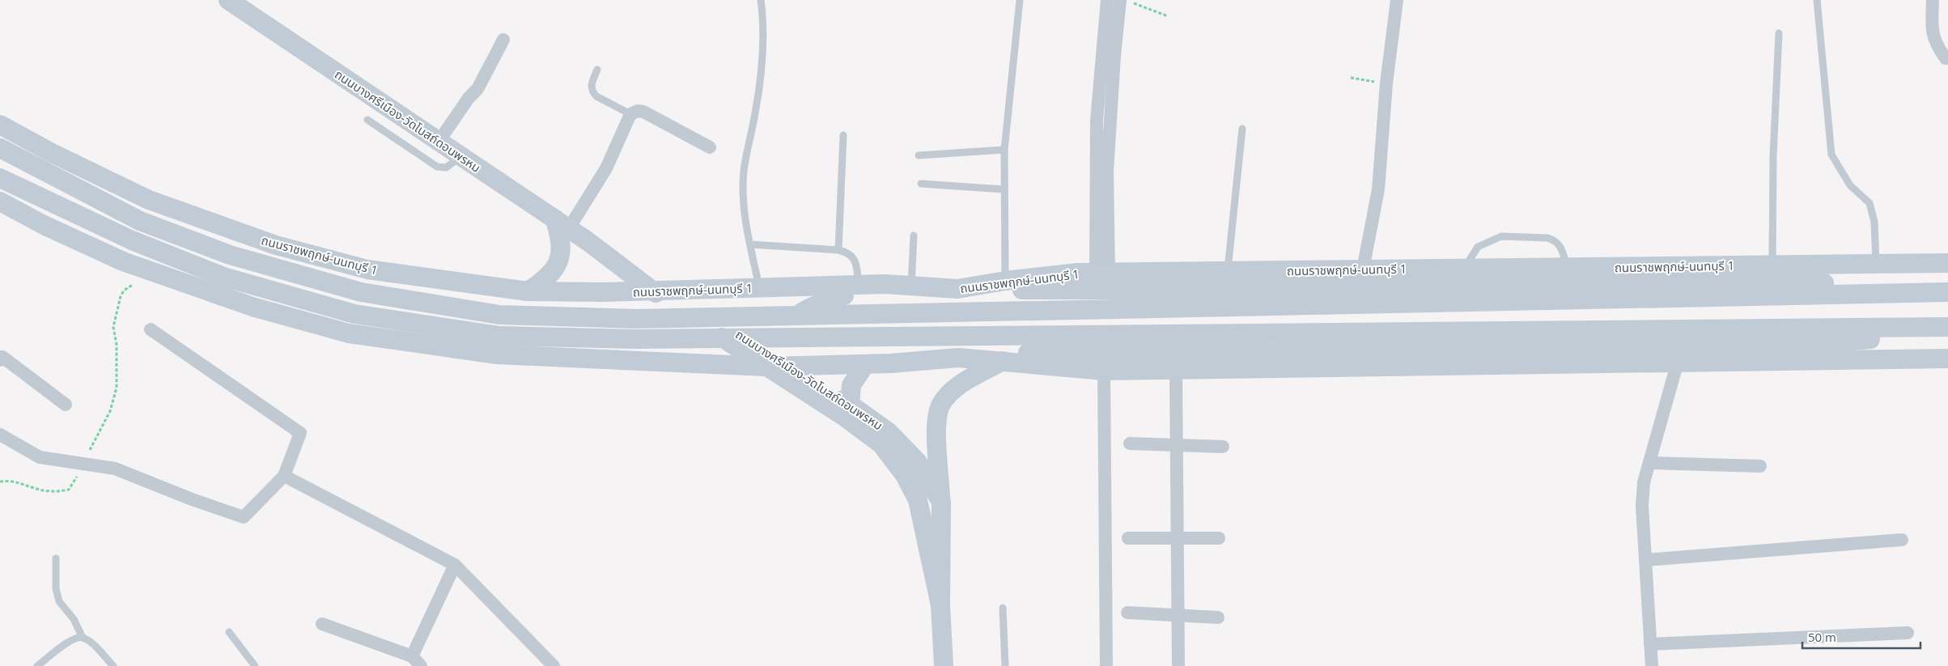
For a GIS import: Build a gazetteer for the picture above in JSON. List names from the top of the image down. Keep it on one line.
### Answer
{"streets":{"street":["ถนนบางศรีเมือง-วัดโบสถ์ดอนพรหม","ถนนราชพฤกษ์-นนทบุรี 1"]},"crossings":[["ถนนบางศรีเมือง-วัดโบสถ์ดอนพรหม","ถนนราชพฤกษ์-นนทบุรี 1"]],"scale_bar":"50 m"}
